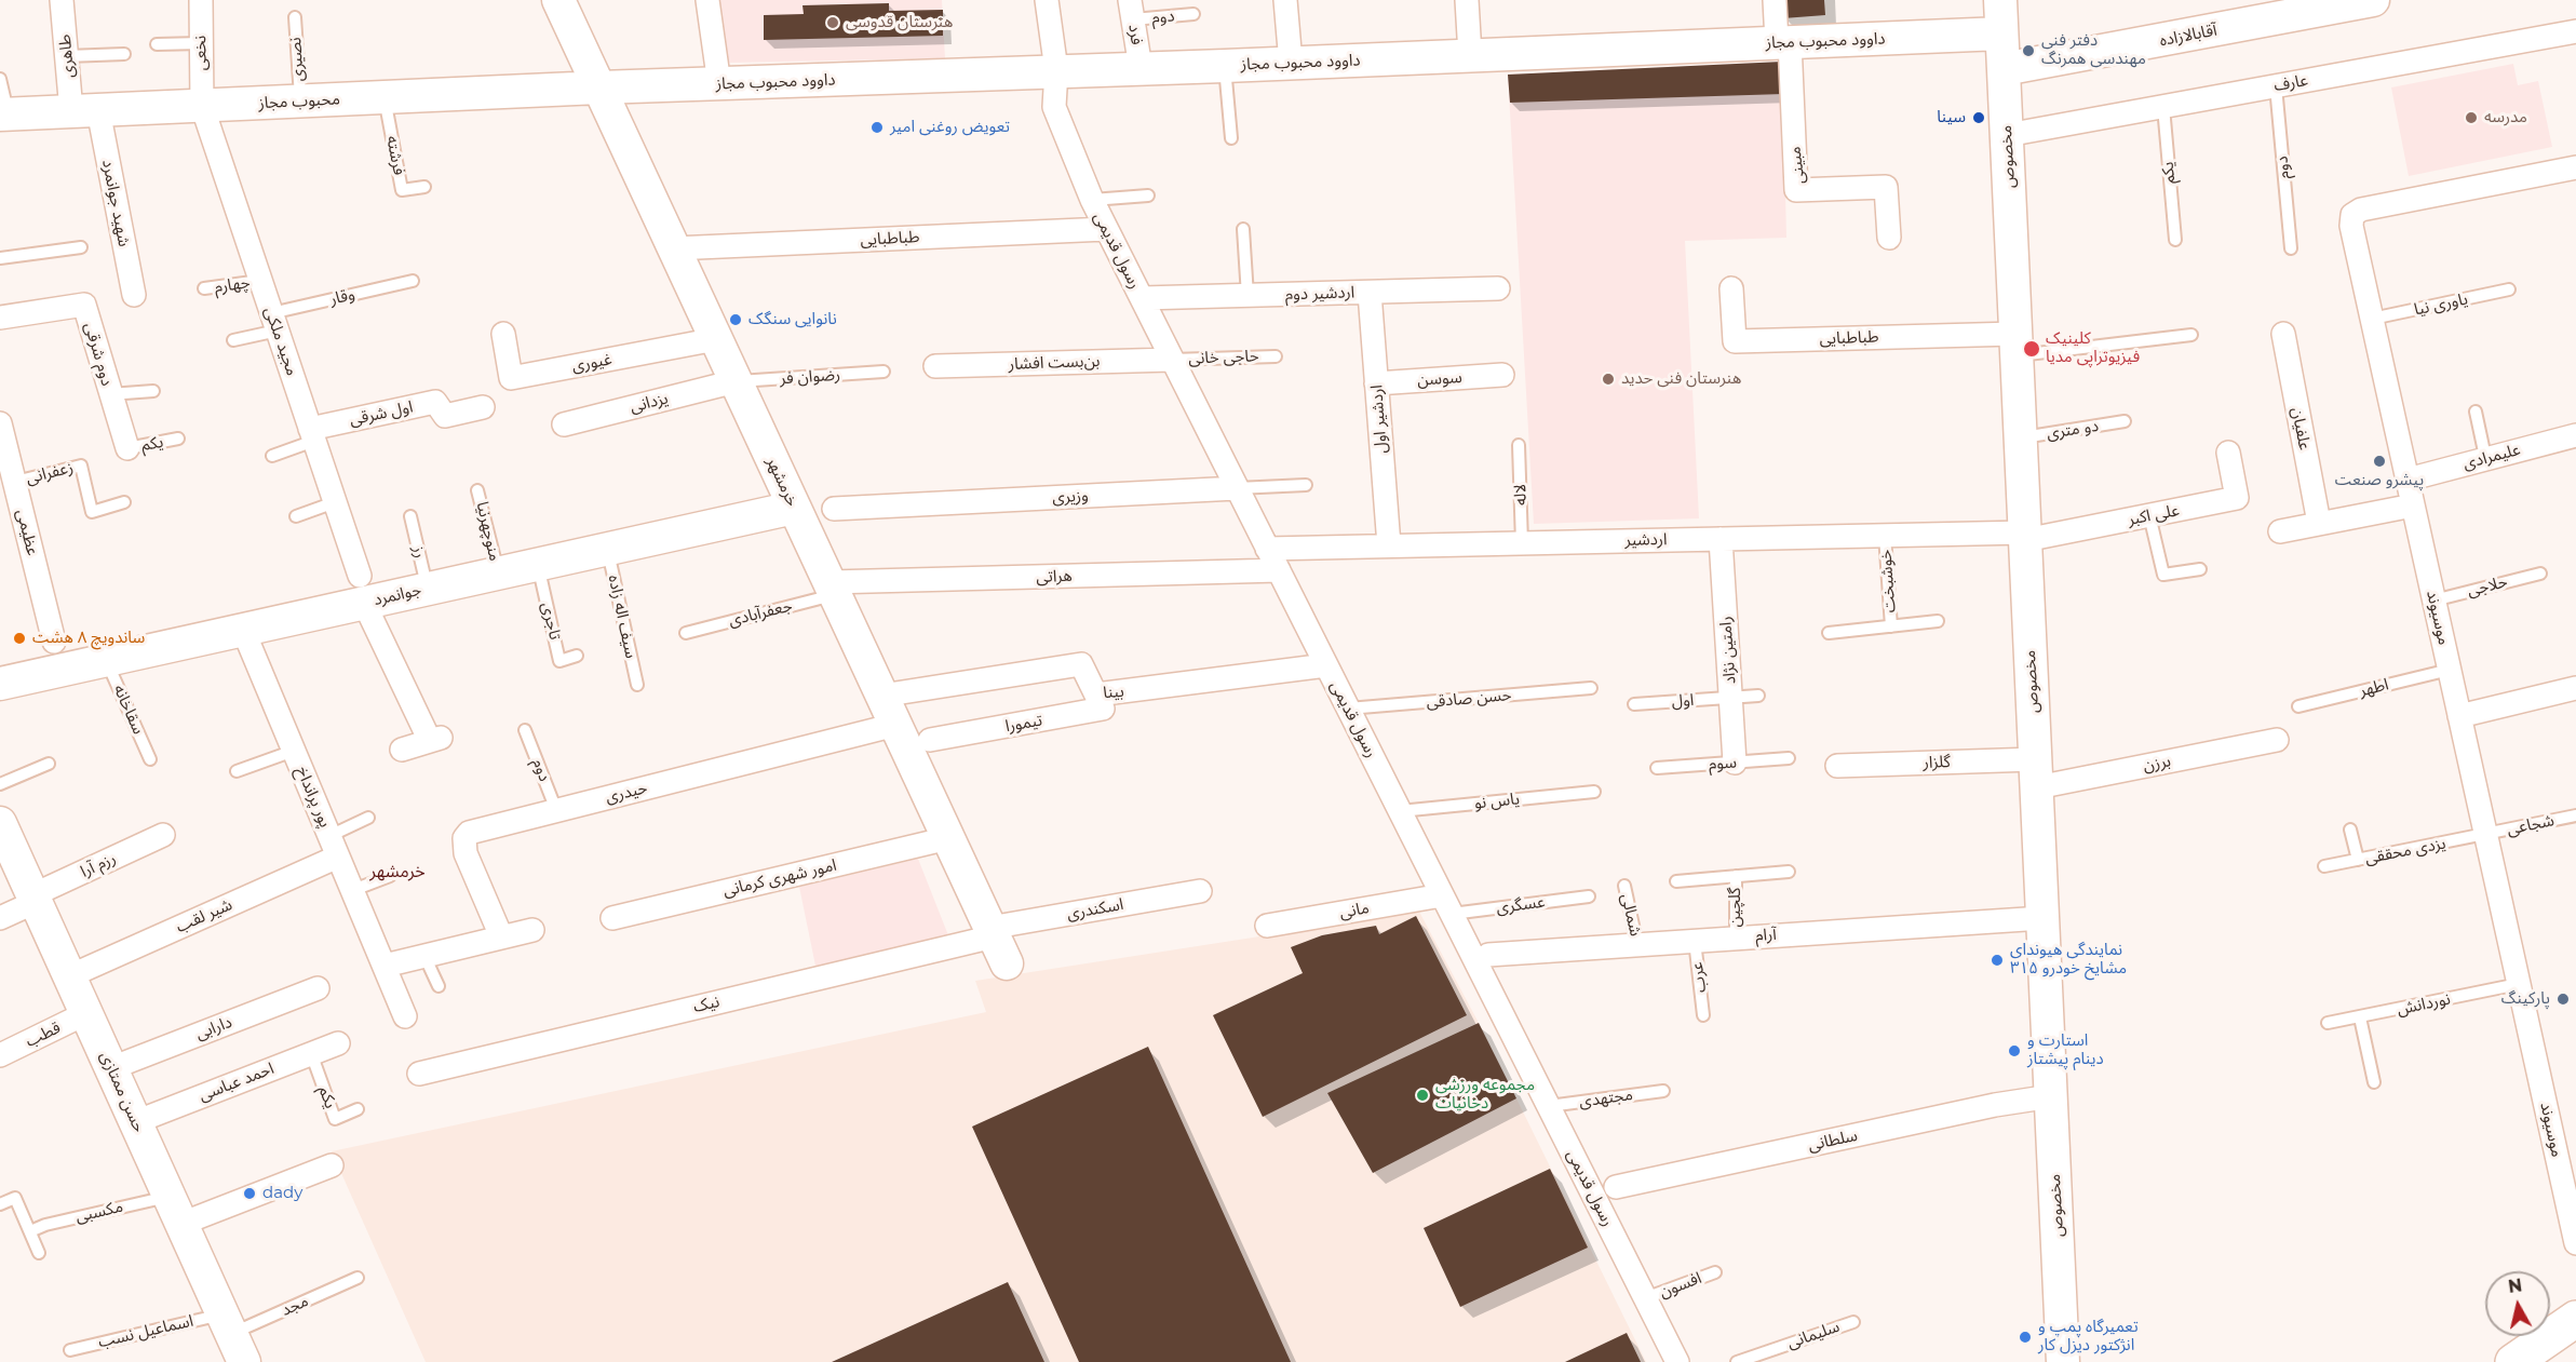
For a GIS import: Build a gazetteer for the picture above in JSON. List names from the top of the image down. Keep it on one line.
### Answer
{"streets":{"main road":["آقابالازاده","داوود محبوب مجاز","محبوب مجاز","مخصوص","خرمشهر","جوانمرد","حسن ممتازی"],"street":["فرد","نخعی","طاهری","عارف","مبینی","شهید جوانمرد","طباطبایی","رسول قدیمی","اردشیر دوم","مجید ملکی","دوم شرقی","غیوری","بن‌بست افشار","سوسن","یزدانی","اول شرقی","اردشیر اول","علفیان","علیمرادی","وزیری","علی اکبر","عظیمی","اردشیر","هراتی","موسیوند","رامتین نژاد","بینا","تیمورا","گلزار","برزن","حیدری","پور پرانداخ","رزم آرا","امور شهری کرمانی","اسکندری","مانی","شیر لقب","آرام","نیک","دارابی","قطب","احمد عباسی","سلطانی"],"lane":["دوم","نصیری","فرشته","یکم","چهارم","وقار","یاوری نیا","حاجی خانی","رضوان فر","دو متری","زعفرانی","لاله","منوچهرنیا","رز","خوشبخت","حلاجی","جعفرآبادی","سیف اله زاده","تاجری","اطهر","حسن صادقی","اول","سقاخانه","سوم","یاس نو","شجاعی","یزدی محققی","عسگری","گلچین","شمالی","عرب","نوردانش","مجتهدی","مکسبی","افسون","مجد","اسماعیل نسب","سلیمانی"]},"crossings":[["دوم","فرد"],["دوم","عارف"],["دوم","حیدری"],["فرد","داوود محبوب مجاز"],["آقابالازاده","مخصوص"],["داوود محبوب مجاز","محبوب مجاز"],["داوود محبوب مجاز","مخصوص"],["داوود محبوب مجاز","مبینی"],["داوود محبوب مجاز","رسول قدیمی"],["داوود محبوب مجاز","خرمشهر"],["نخعی","محبوب مجاز"],["نخعی","مجید ملکی"],["طاهری","محبوب مجاز"],["طاهری","شهید جوانمرد"],["نصیری","محبوب مجاز"],["عارف","مخصوص"],["عارف","یکم"],["محبوب مجاز","فرشته"],["محبوب مجاز","شهید جوانمرد"],["محبوب مجاز","مجید ملکی"],["محبوب مجاز","خرمشهر"],["مخصوص","طباطبایی"],["مخصوص","دو متری"],["مخصوص","علی اکبر"],["مخصوص","اردشیر"],["مخصوص","گلزار"],["مخصوص","برزن"],["مخصوص","آرام"],["مخصوص","سلطانی"],["یکم","دوم شرقی"],["یکم","احمد عباسی"],["طباطبایی","رسول قدیمی"],["طباطبایی","خرمشهر"],["رسول قدیمی","اردشیر دوم"],["رسول قدیمی","حاجی خانی"],["رسول قدیمی","بن‌بست افشار"],["رسول قدیمی","وزیری"],["رسول قدیمی","اردشیر"],["رسول قدیمی","هراتی"],["رسول قدیمی","بینا"],["رسول قدیمی","حسن صادقی"],["رسول قدیمی","یاس نو"],["رسول قدیمی","عسگری"],["رسول قدیمی","مانی"],["رسول قدیمی","مجتهدی"],["رسول قدیمی","افسون"],["چهارم","مجید ملکی"],["اردشیر دوم","اردشیر اول"],["وقار","مجید ملکی"],["یاوری نیا","موسیوند"],["مجید ملکی","اول شرقی"],["مجید ملکی","جوانمرد"],["حاجی خانی","بن‌بست افشار"],["غیوری","خرمشهر"],["رضوان فر","یزدانی"],["رضوان فر","خرمشهر"],["سوسن","اردشیر اول"],["یزدانی","خرمشهر"],["اردشیر اول","اردشیر"],["علیمرادی","موسیوند"],["زعفرانی","عظیمی"],["خرمشهر","هراتی"],["خرمشهر","جوانمرد"],["خرمشهر","جعفرآبادی"],["خرمشهر","بینا"],["خرمشهر","حیدری"],["خرمشهر","امور شهری کرمانی"],["خرمشهر","اسکندری"],["خرمشهر","نیک"],["لاله","اردشیر"],["علی اکبر","اردشیر"],["منوچهرنیا","جوانمرد"],["اردشیر","خوشبخت"],["اردشیر","رامتین نژاد"],["رز","جوانمرد"],["هراتی","جعفرآبادی"],["حلاجی","موسیوند"],["جوانمرد","سیف اله زاده"],["جوانمرد","تاجری"],["جوانمرد","سقاخانه"],["جوانمرد","پور پرانداخ"],["موسیوند","اطهر"],["موسیوند","شجاعی"],["موسیوند","یزدی محققی"],["موسیوند","نوردانش"],["رامتین نژاد","اول"],["رامتین نژاد","سوم"],["بینا","تیمورا"],["بینا","حیدری"],["گلزار","برزن"],["پور پرانداخ","شیر لقب"],["شجاعی","یزدی محققی"],["رزم آرا","حسن ممتازی"],["عسگری","مانی"],["گلچین","آرام"],["اسکندری","نیک"],["شمالی","آرام"],["شیر لقب","حسن ممتازی"],["آرام","عرب"],["دارابی","حسن ممتازی"],["قطب","حسن ممتازی"],["احمد عباسی","حسن ممتازی"],["حسن ممتازی","مکسبی"],["حسن ممتازی","مجد"],["حسن ممتازی","اسماعیل نسب"],["مجد","اسماعیل نسب"]],"districts":["خرمشهر"],"places":["هنرستان قدوسی","دفتر فنی مهندسی همرنگ","سینا","مدرسه","تعویض روغنی امیر","نانوایی سنگک","کلینیک فیزیوتراپی مدیا","هنرستان فنی حدید","پیشرو صنعت","ساندویچ ۸ هشت","نمایندگی هیوندای ۳۱۵ مشایخ خودرو","پارکینگ","استارت و دینام پیشتاز","مجموعه ورزشی دخانیات","dady","تعمیرگاه پمپ و انژکتور دیزل کار"],"north":"top"}
